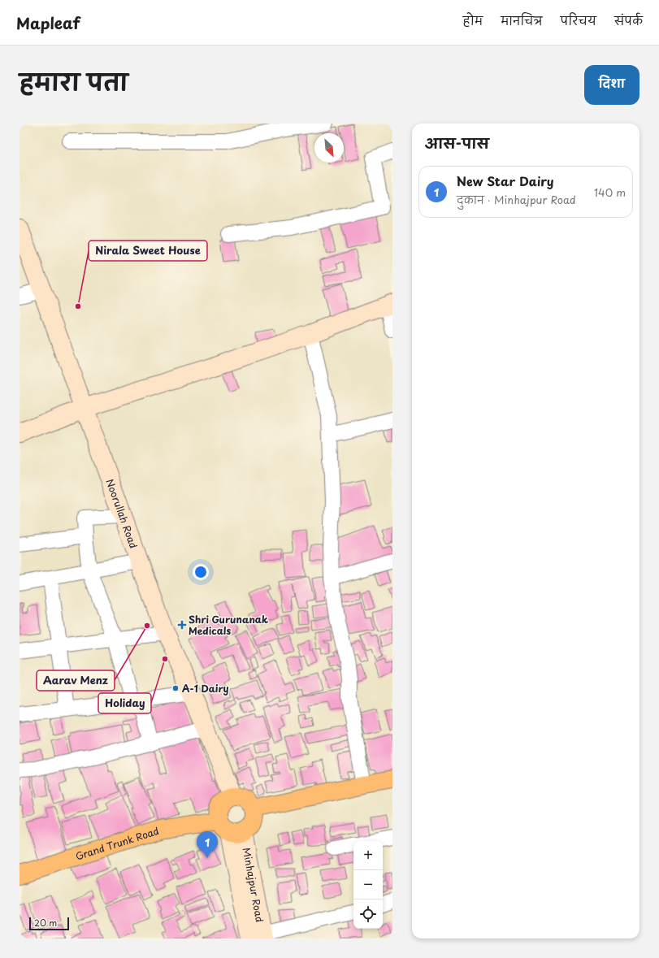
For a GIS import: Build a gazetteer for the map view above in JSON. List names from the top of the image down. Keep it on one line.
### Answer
{"streets":{"main road":["Noorullah Road","Grand Trunk Road","Minhajpur Road"]},"crossings":[["Noorullah Road","Grand Trunk Road"],["Noorullah Road","Minhajpur Road"],["Grand Trunk Road","Minhajpur Road"]],"places":{"other":["Nirala Sweet House","Aarav Menz","Holiday","A-1 Dairy"],"health":["Shri Gurunanak Medicals"]},"scale_bar":"20 m","north":"bottom right","page":{"header":"Mapleaf","nav":["होम","मानचित्र","परिचय","संपर्क"],"title":"हमारा पता","buttons":"दिशा","heading":"आस-पास","list":[{"mark":"1","name":"New Star Dairy","note":"दुकान · Minhajpur Road","value":"140 m"}],"pins":"1","map_buttons":["+","−"],"scale":"20 m"}}
